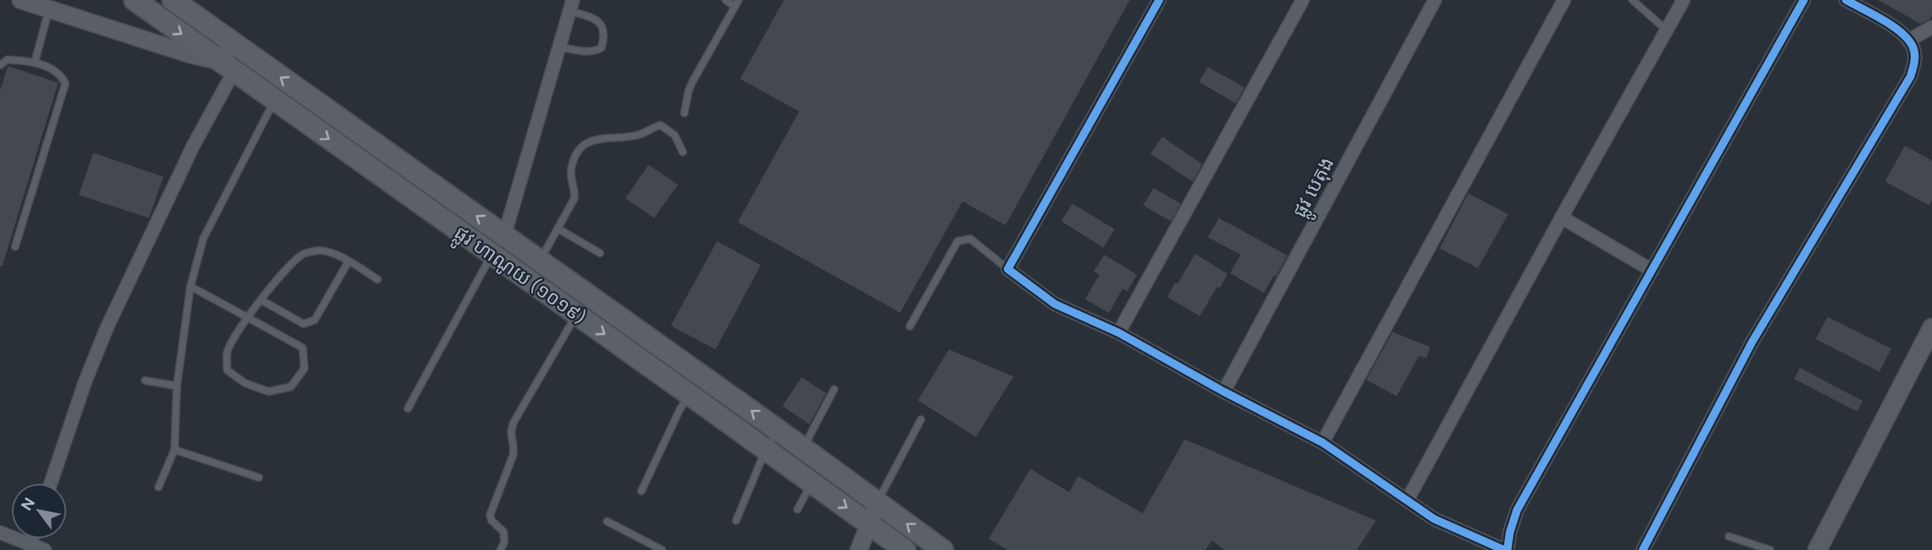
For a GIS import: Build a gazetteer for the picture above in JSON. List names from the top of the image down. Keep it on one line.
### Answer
{"streets":{"main road":["ផ្លូវ ហាណូយ (១០១៩)"],"street":["ផ្លូវ បេតុង"]},"north":"top left"}
